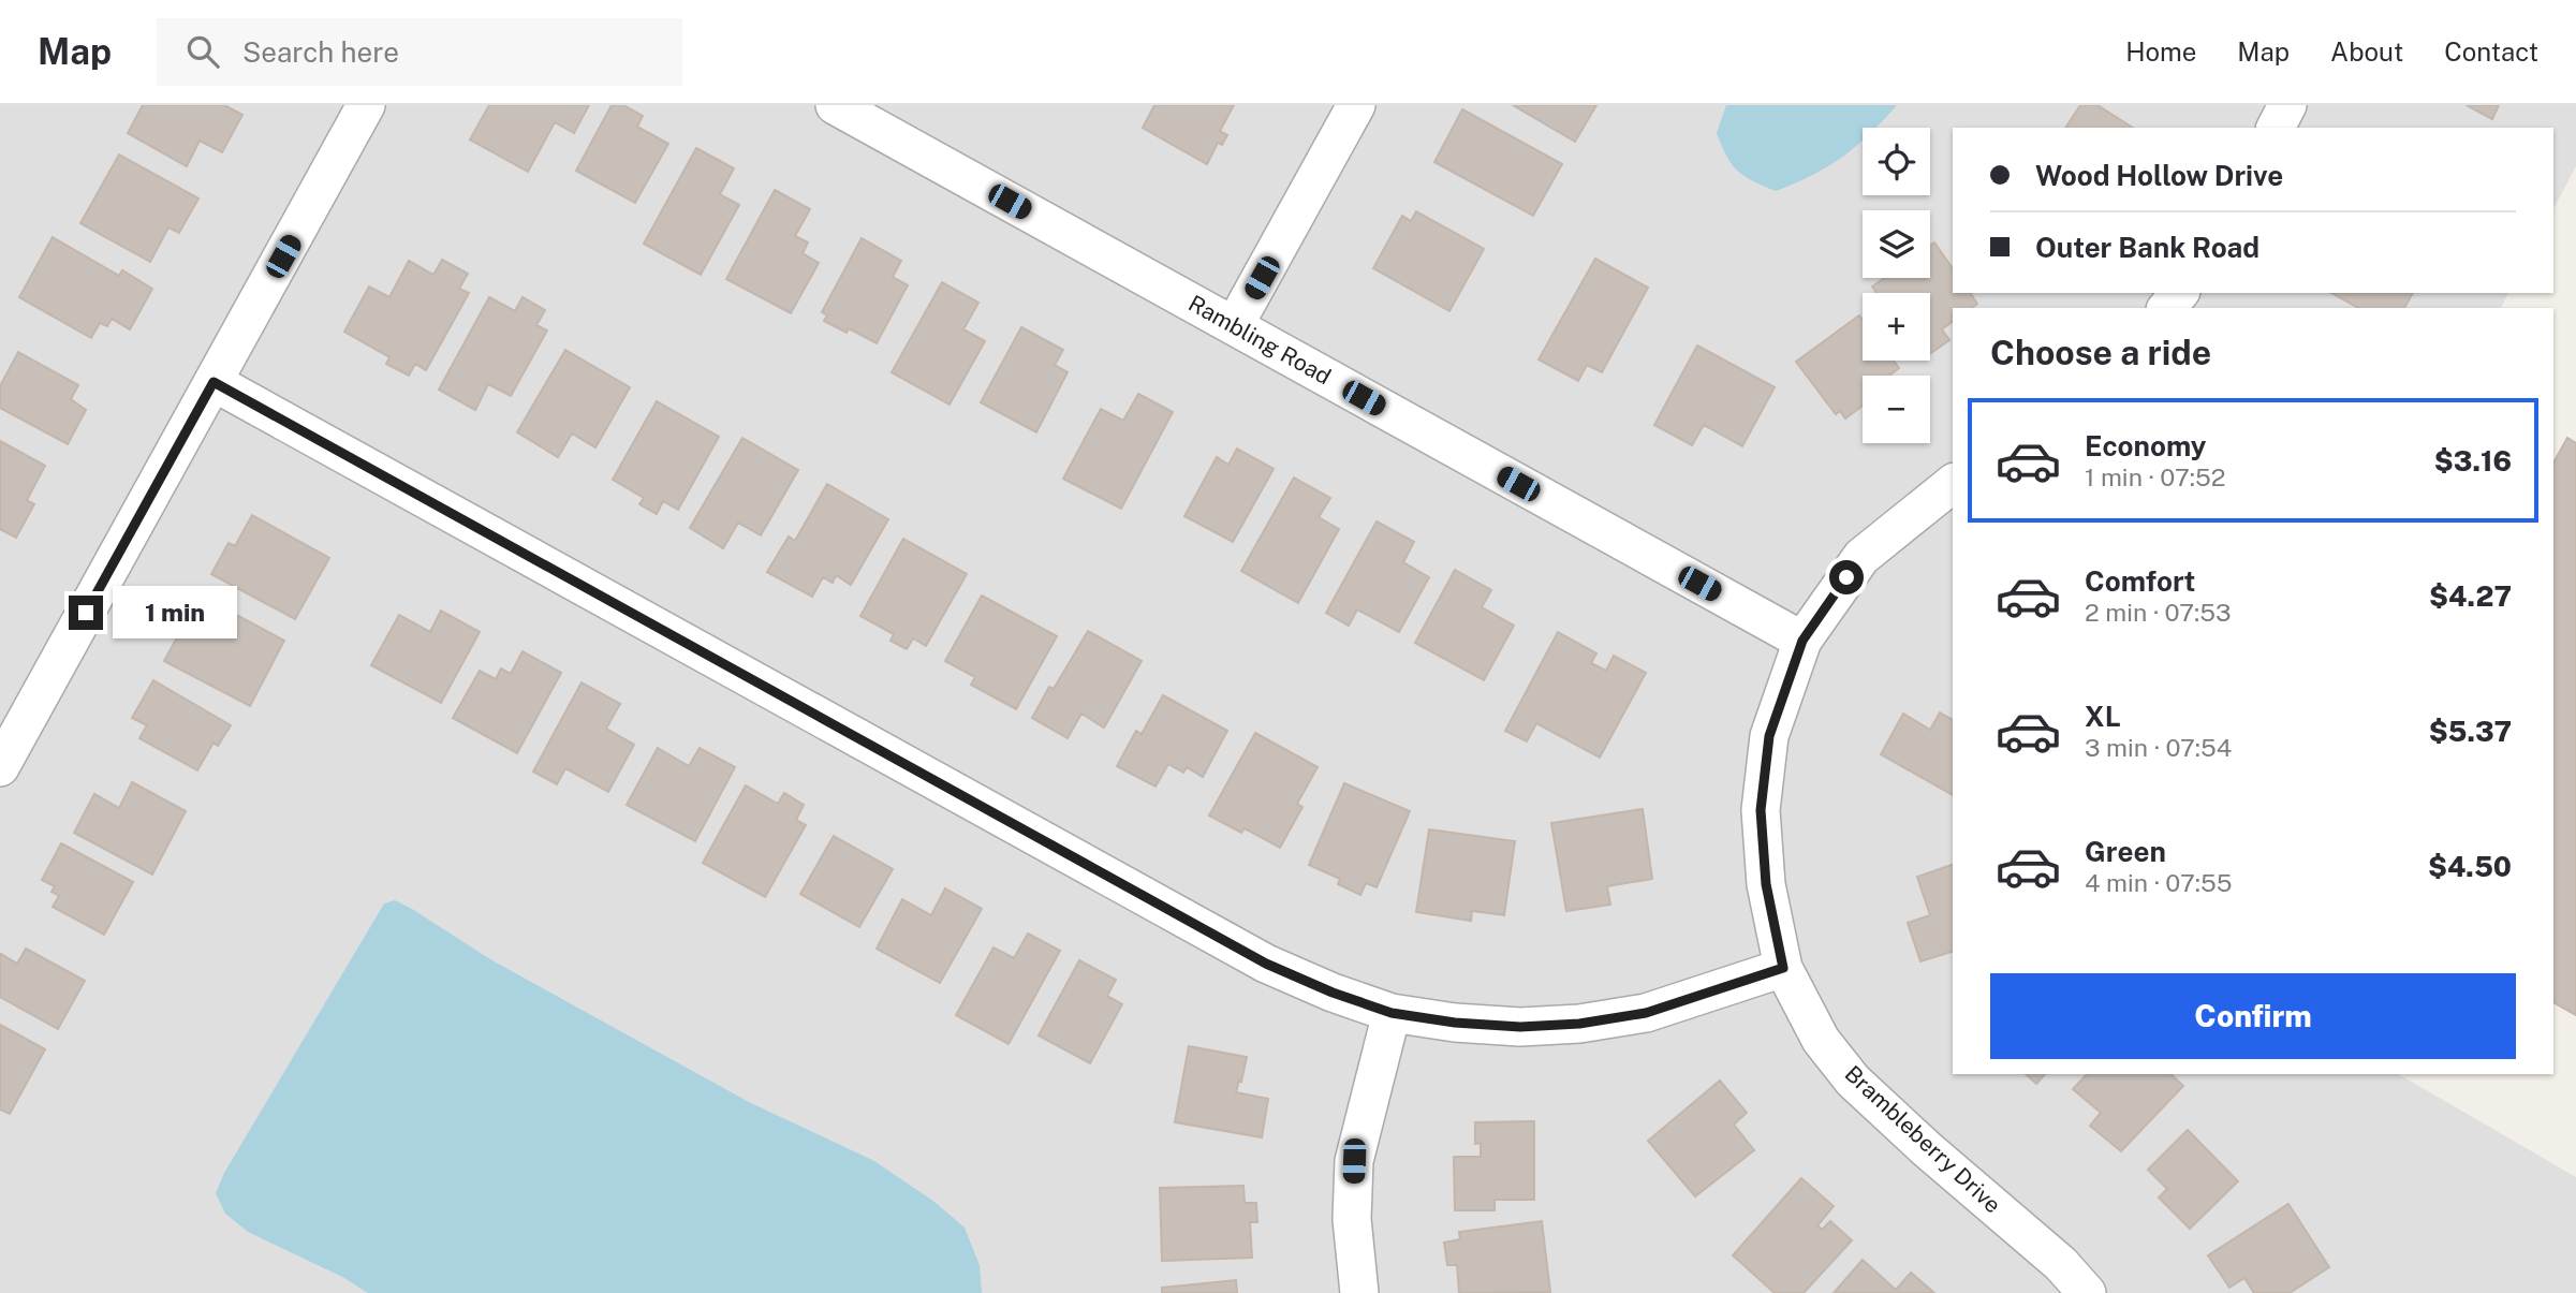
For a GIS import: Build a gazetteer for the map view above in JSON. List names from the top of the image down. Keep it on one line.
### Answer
{"streets":{"street":["Rambling Road","Brambleberry Drive"]},"crossings":[["Rambling Road","Brambleberry Drive"]],"page":{"header":"Map","search":"Search here","nav":["Home","Map","About","Contact"],"map_buttons":["+","−"],"banner":["Wood Hollow Drive","Outer Bank Road"],"heading":"Choose a ride","list":[{"name":"Economy","note":"1 min · 07:52","value":"$3.16"},{"name":"Comfort","note":"2 min · 07:53","value":"$4.27"},{"name":"XL","note":"3 min · 07:54","value":"$5.37"},{"name":"Green","note":"4 min · 07:55","value":"$4.50"}],"bubble":"1 min","buttons":"Confirm"}}
